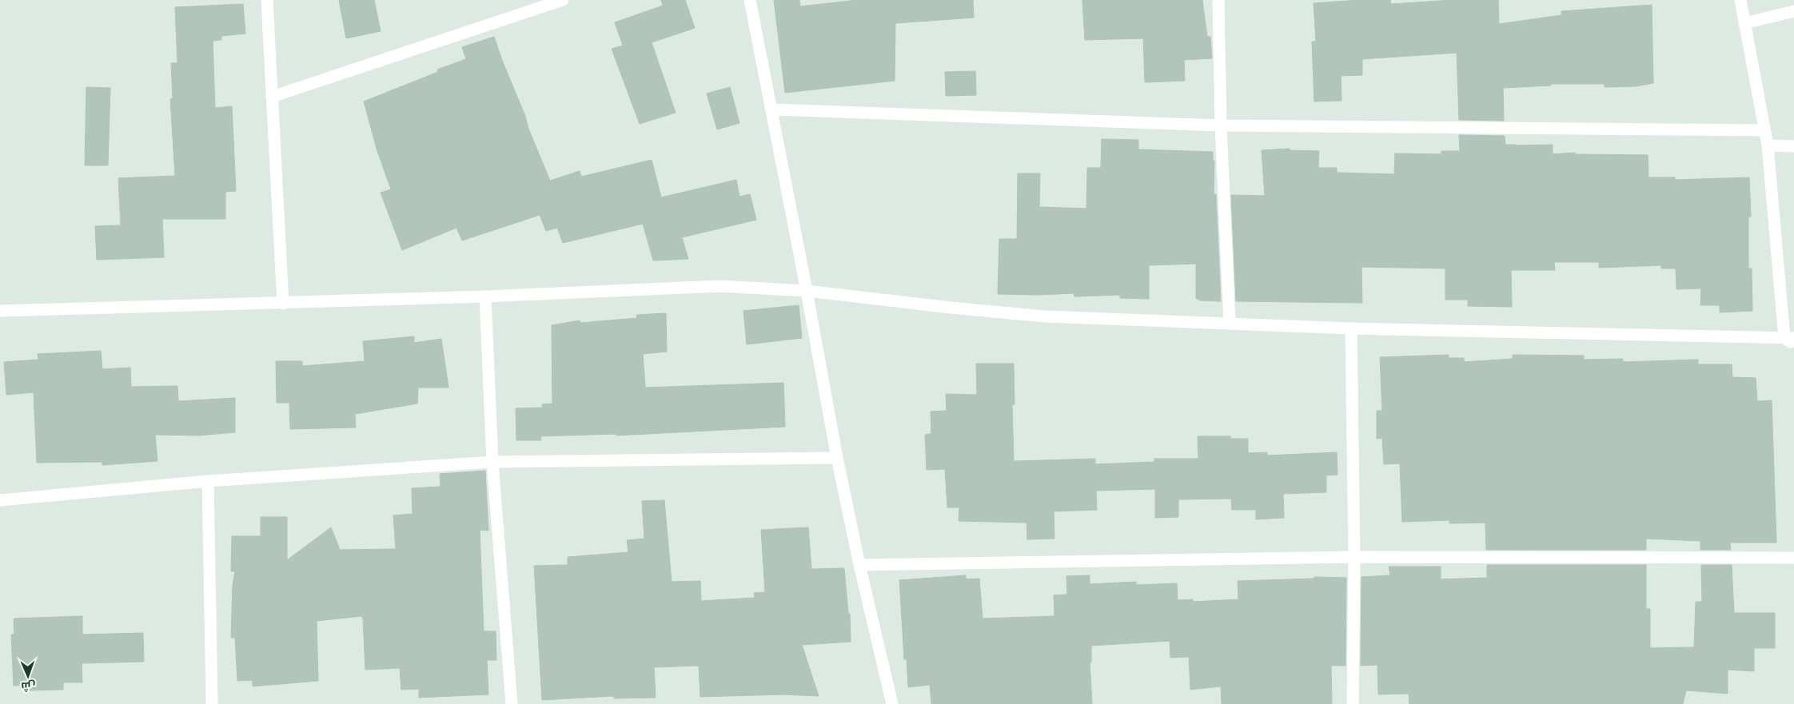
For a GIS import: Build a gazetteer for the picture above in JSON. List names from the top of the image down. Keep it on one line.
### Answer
{"north":"bottom"}
